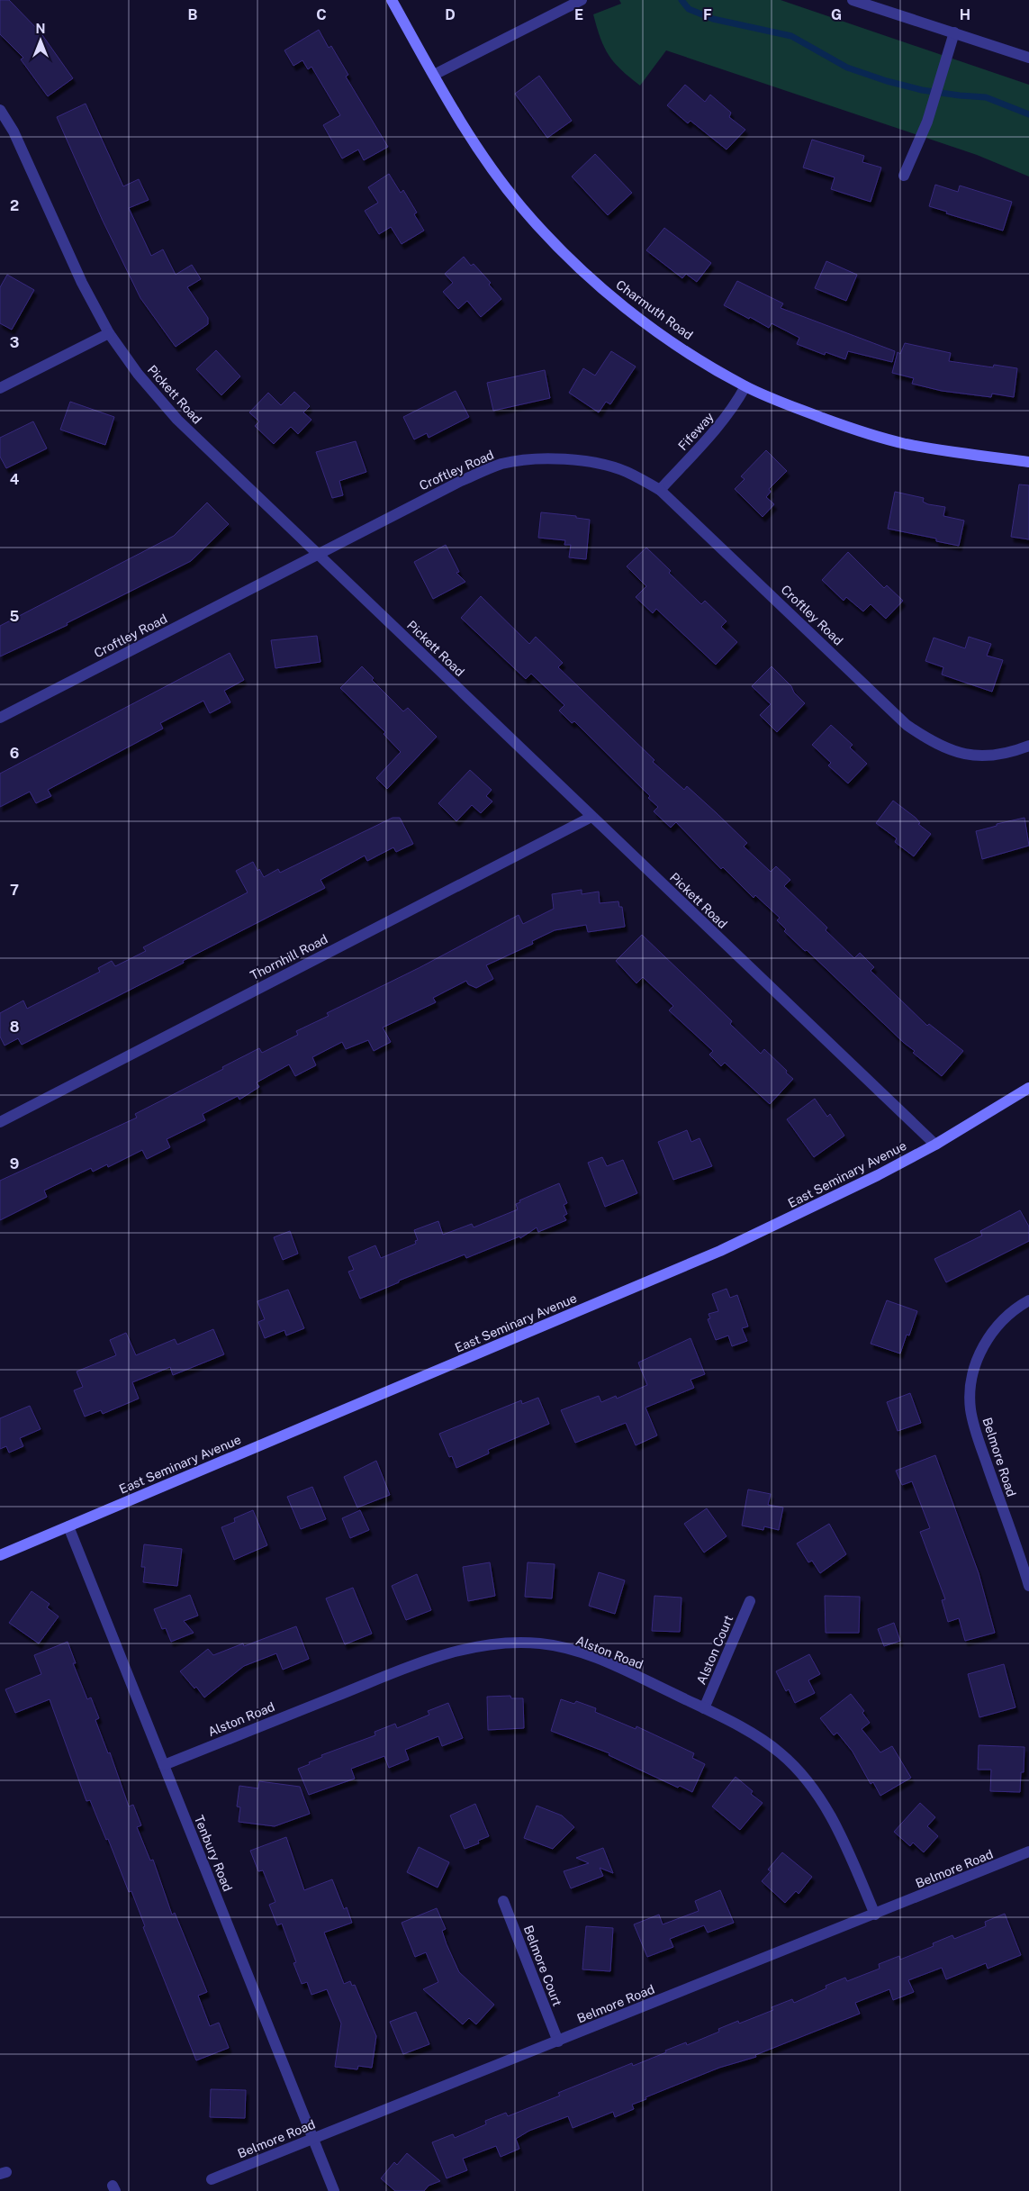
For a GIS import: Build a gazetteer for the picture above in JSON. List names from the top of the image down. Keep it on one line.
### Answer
{"streets":{"street":["Charmuth Road","Pickett Road","Fifeway","Croftley Road","Thornhill Road","East Seminary Avenue","Belmore Road","Alston Court","Alston Road","Tenbury Road","Belmore Court"]},"crossings":[["Charmuth Road","Fifeway"],["Pickett Road","Croftley Road"],["Pickett Road","Thornhill Road"],["Pickett Road","East Seminary Avenue"],["Fifeway","Croftley Road"],["East Seminary Avenue","Tenbury Road"],["Belmore Road","Alston Road"],["Belmore Road","Tenbury Road"],["Belmore Road","Belmore Court"],["Alston Court","Alston Road"],["Alston Road","Tenbury Road"]],"north":"top","grid":{"columns":["B","C","D","E","F","G","H"],"rows":["2","3","4","5","6","7","8","9"]}}
